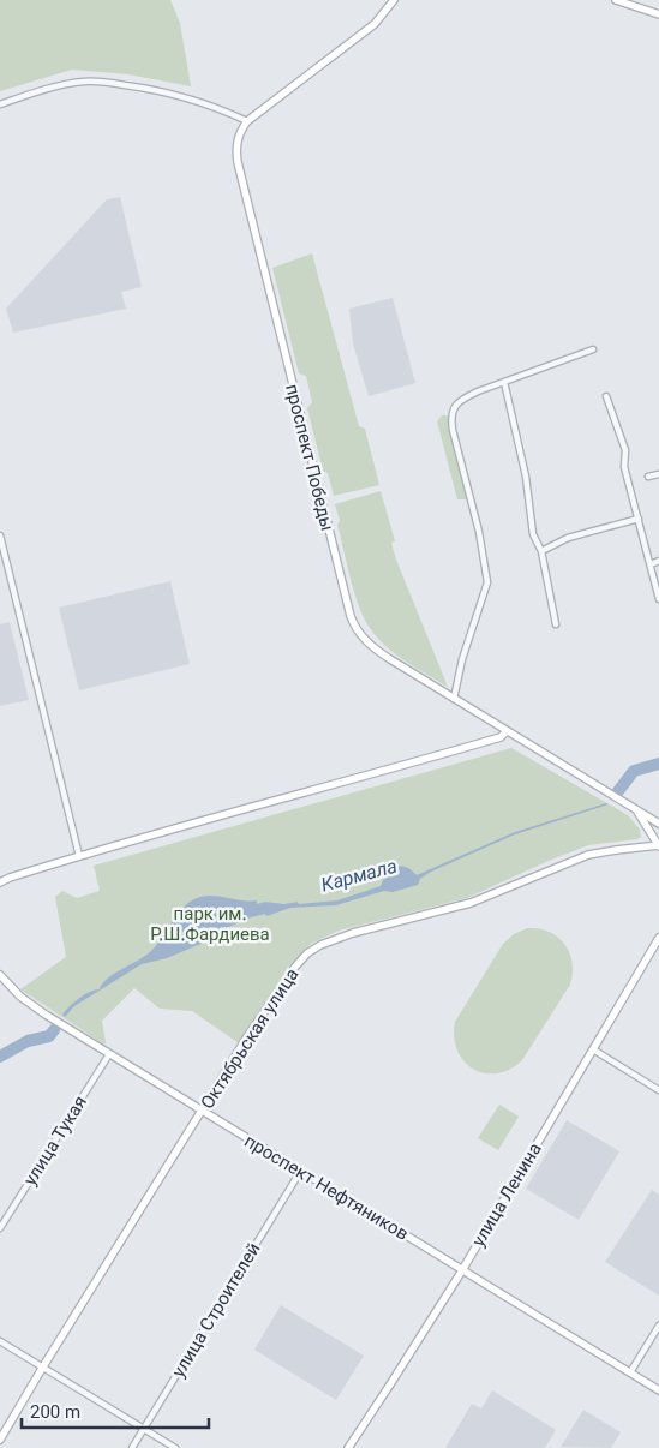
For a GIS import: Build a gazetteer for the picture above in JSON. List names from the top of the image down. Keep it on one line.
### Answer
{"streets":{"main road":["проспект Победы","Октябрьская улица","проспект Нефтяников","улица Ленина"],"street":["улица Тукая","улица Строителей"]},"crossings":[["Октябрьская улица","проспект Нефтяников"],["улица Тукая","проспект Нефтяников"],["проспект Нефтяников","улица Ленина"],["проспект Нефтяников","улица Строителей"]],"water":["Кармала"],"parks":["парк им. Р.Ш.Фардиева"],"scale_bar":"200 m"}
